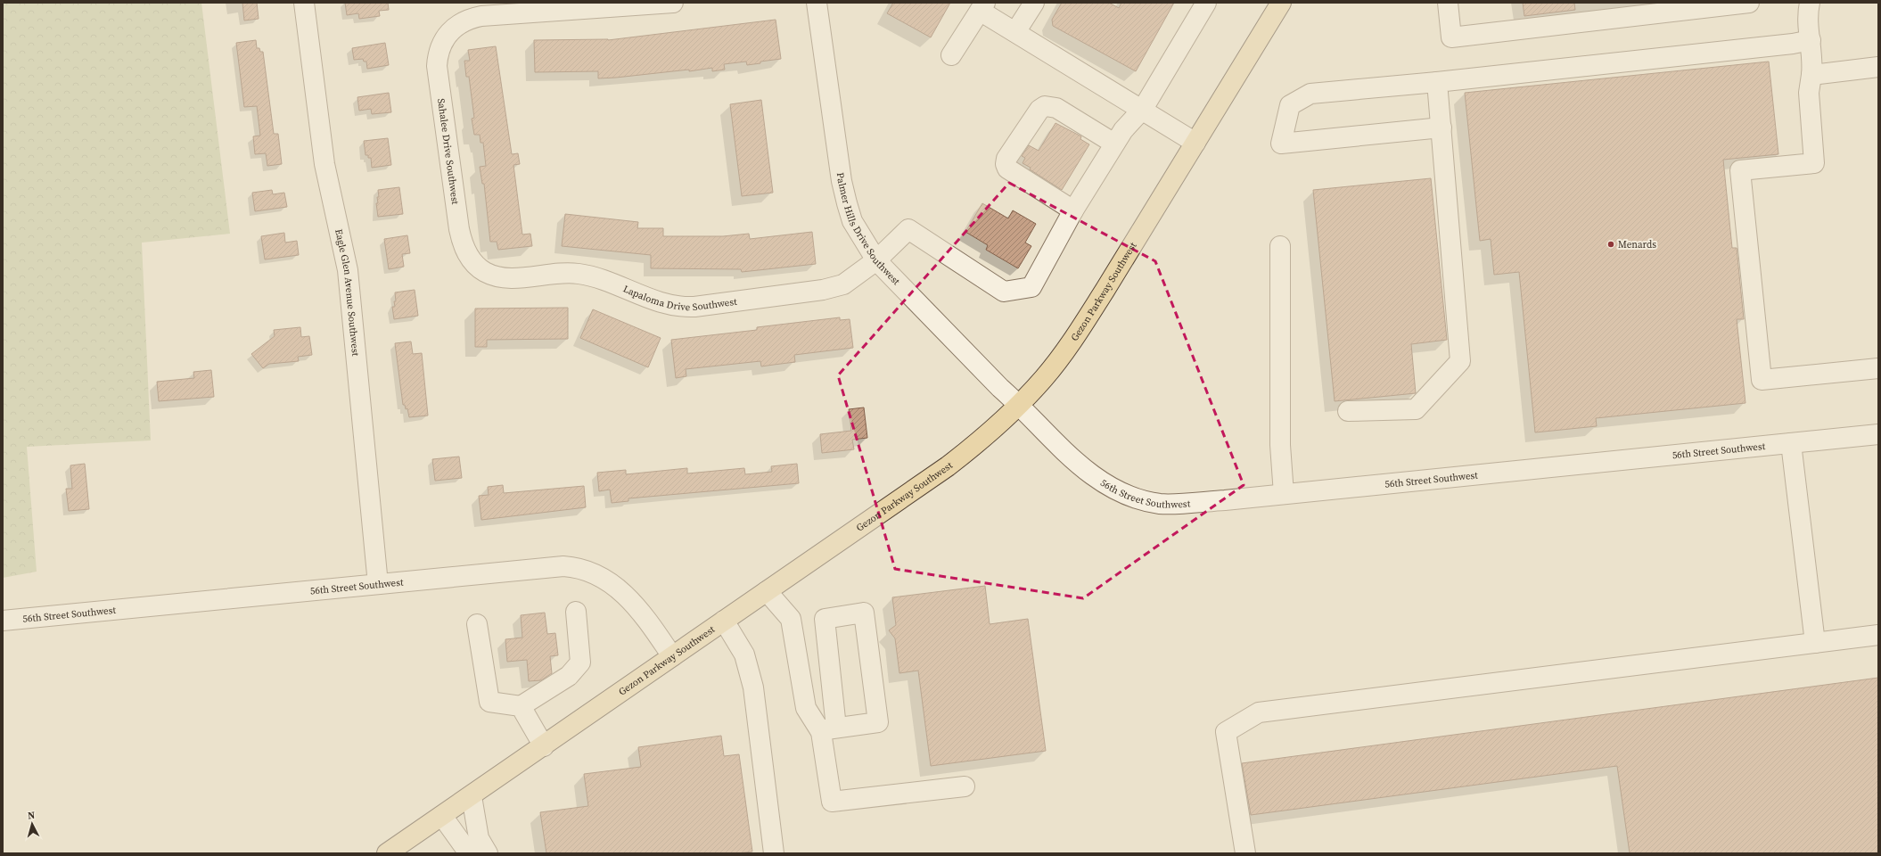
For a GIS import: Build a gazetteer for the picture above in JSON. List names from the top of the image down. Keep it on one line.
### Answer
{"streets":{"main road":["Gezon Parkway Southwest"],"street":["Sahalee Drive Southwest","Palmer Hills Drive Southwest","Eagle Glen Avenue Southwest","Lapaloma Drive Southwest","56th Street Southwest"]},"crossings":[["Sahalee Drive Southwest","Lapaloma Drive Southwest"],["Palmer Hills Drive Southwest","Gezon Parkway Southwest"],["Palmer Hills Drive Southwest","Lapaloma Drive Southwest"],["Palmer Hills Drive Southwest","56th Street Southwest"],["Gezon Parkway Southwest","56th Street Southwest"],["Eagle Glen Avenue Southwest","56th Street Southwest"]],"places":["Menards"],"north":"top"}
